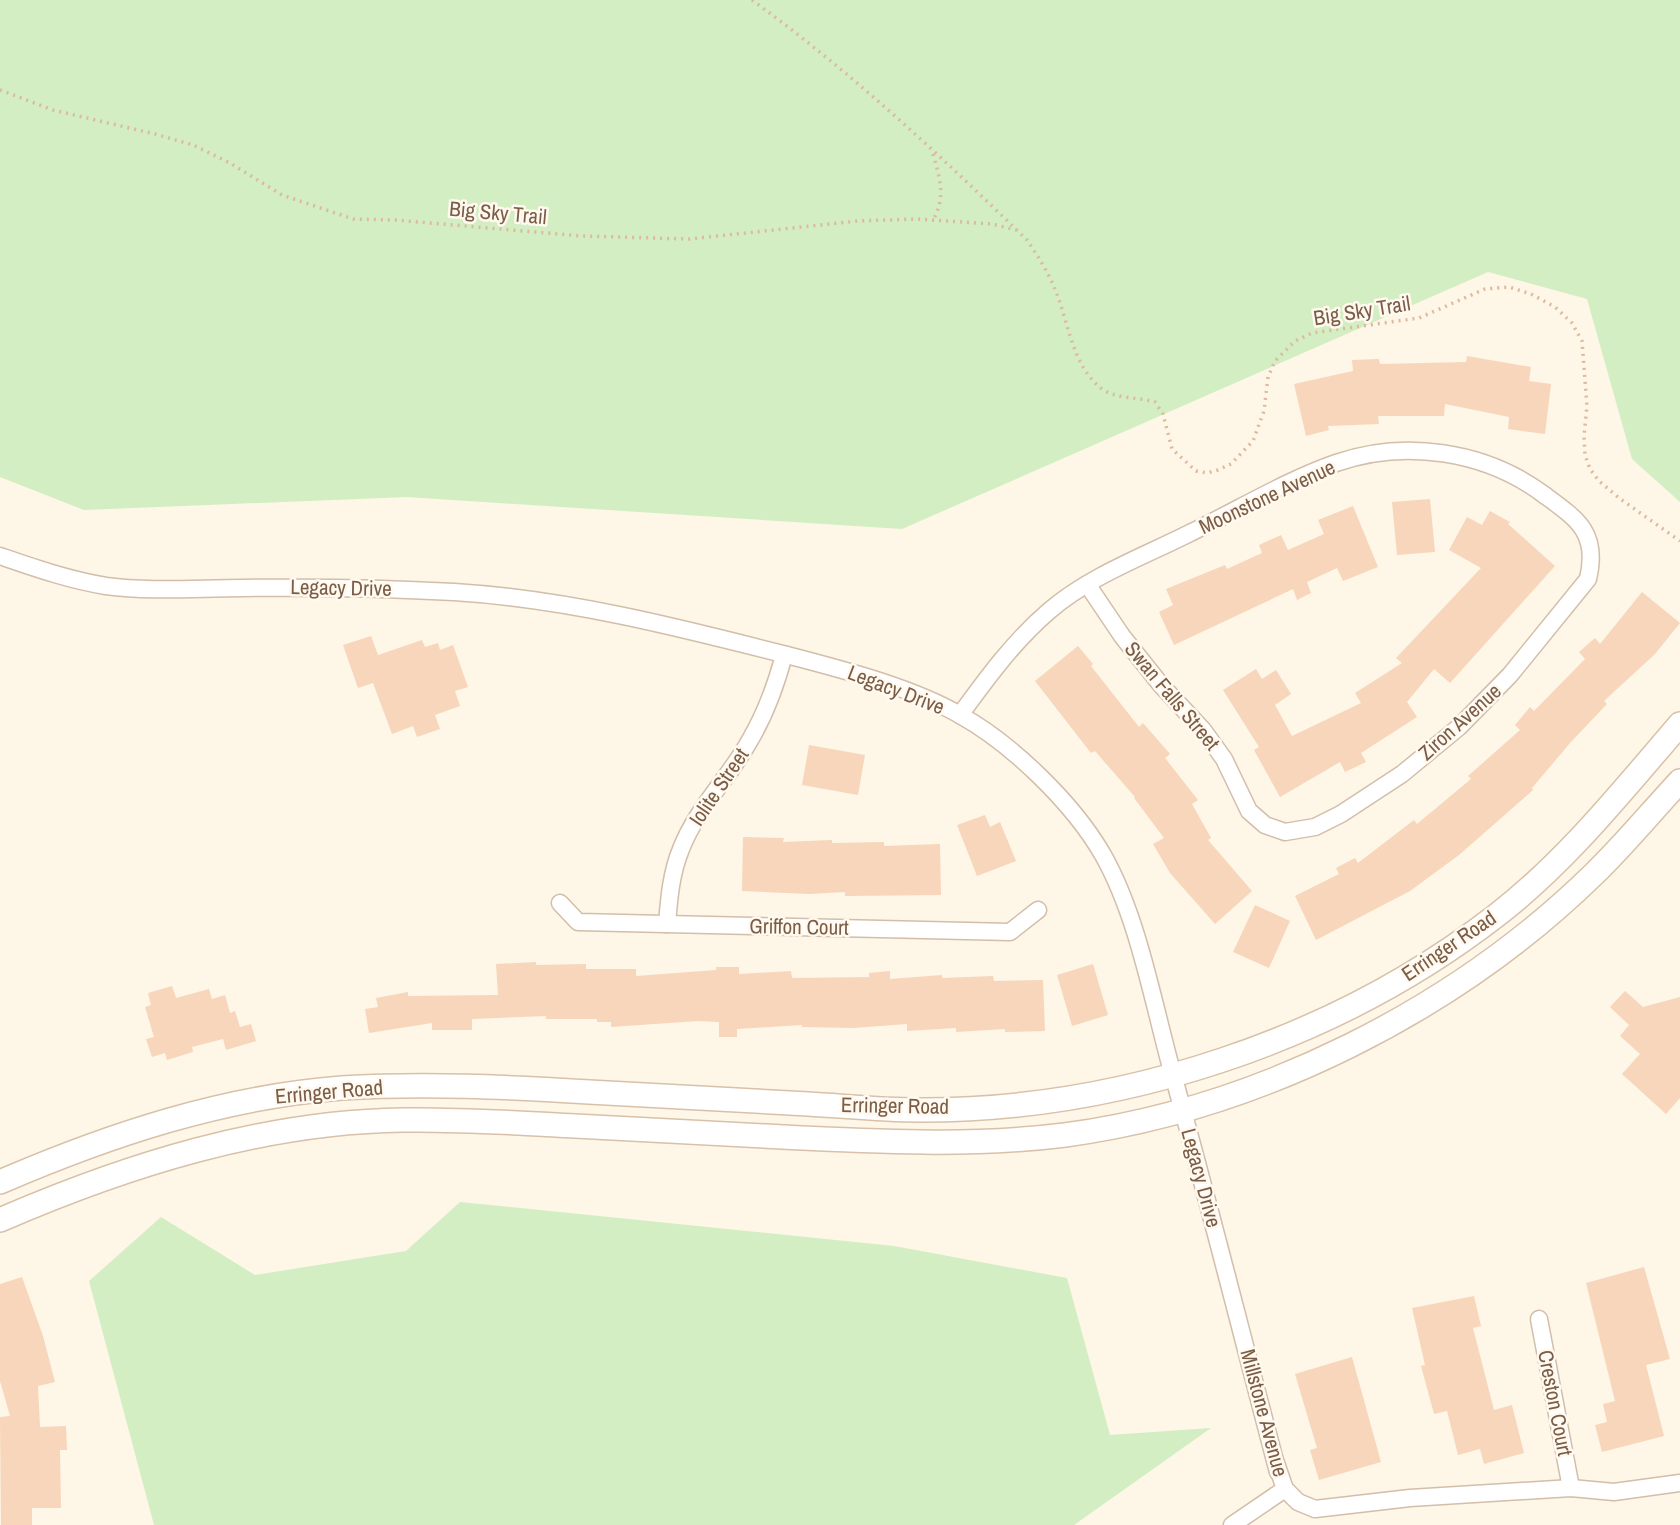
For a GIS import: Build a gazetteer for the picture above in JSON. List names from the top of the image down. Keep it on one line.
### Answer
{"streets":{"main road":["Erringer Road"],"street":["Moonstone Avenue","Legacy Drive","Swan Falls Street","Ziron Avenue","Iolite Street","Griffon Court","Creston Court","Millstone Avenue"],"path":["Big Sky Trail"]},"crossings":[["Moonstone Avenue","Legacy Drive"],["Moonstone Avenue","Swan Falls Street"],["Moonstone Avenue","Ziron Avenue"],["Legacy Drive","Iolite Street"],["Legacy Drive","Erringer Road"],["Legacy Drive","Millstone Avenue"],["Swan Falls Street","Ziron Avenue"],["Iolite Street","Griffon Court"],["Erringer Road","Millstone Avenue"],["Creston Court","Millstone Avenue"]]}
